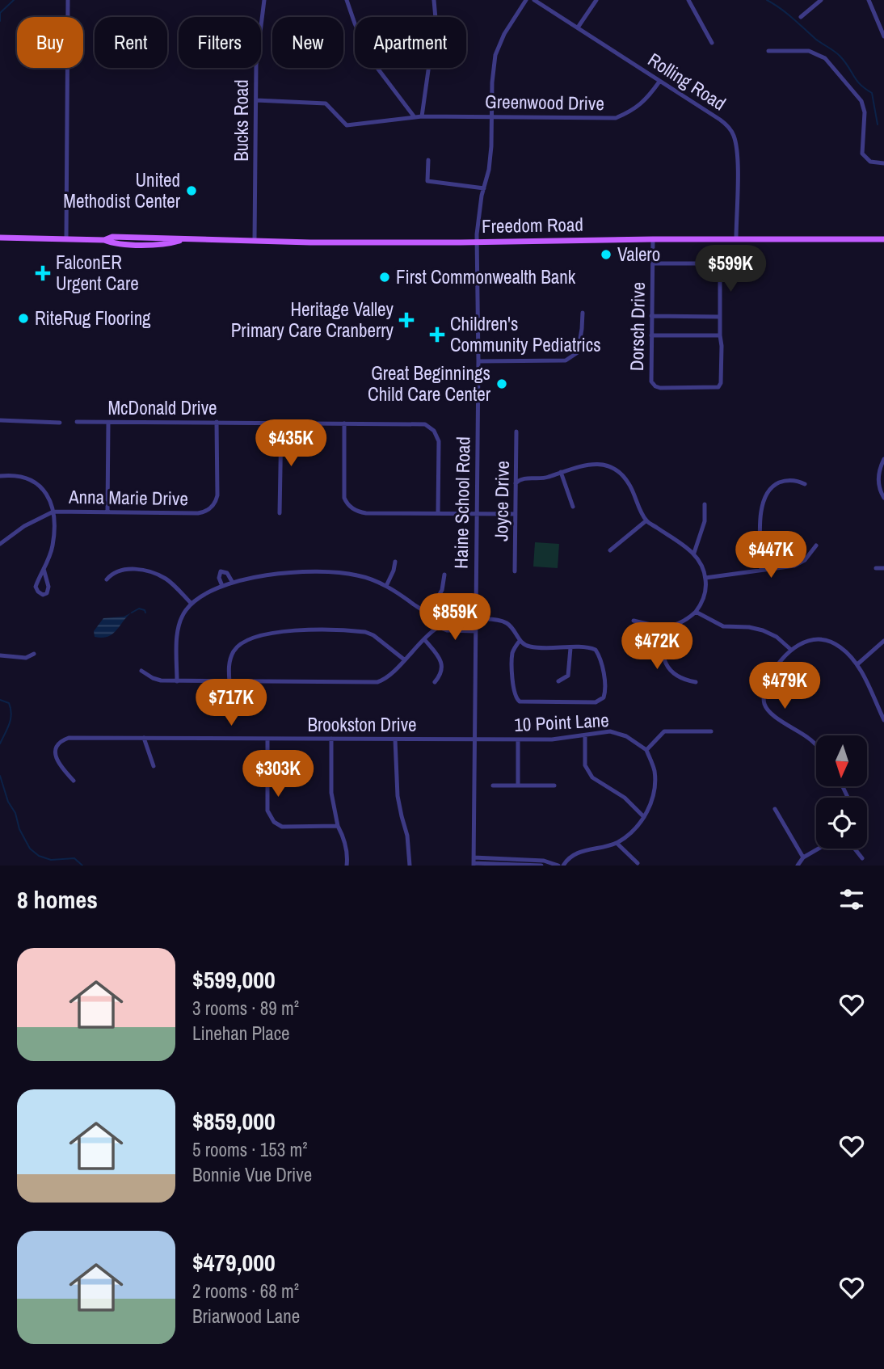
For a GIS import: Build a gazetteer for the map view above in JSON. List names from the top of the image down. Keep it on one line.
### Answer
{"streets":{"main road":["Freedom Road"],"street":["Rolling Road","Greenwood Drive","Bucks Road","Dorsch Drive","McDonald Drive","Anna Marie Drive","Joyce Drive","Haine School Road","10 Point Lane","Brookston Drive"]},"crossings":[["Rolling Road","Greenwood Drive"],["Rolling Road","Freedom Road"],["Greenwood Drive","Bucks Road"],["Greenwood Drive","Haine School Road"],["Bucks Road","Freedom Road"],["Freedom Road","Dorsch Drive"],["Freedom Road","Haine School Road"],["McDonald Drive","Anna Marie Drive"],["Haine School Road","10 Point Lane"],["Haine School Road","Brookston Drive"],["10 Point Lane","Brookston Drive"]],"places":{"other":["United Methodist Center","Valero","First Commonwealth Bank","RiteRug Flooring","Great Beginnings Child Care Center"],"health":["FalconER Urgent Care","Heritage Valley Primary Care Cranberry","Children's Community Pediatrics"]},"north":"bottom","page":{"chip":["Buy","Rent","Filters","New","Apartment"],"price":["$599K","$435K","$447K","$859K","$472K","$479K","$717K","$303K"],"heading":"8 homes","list":[{"name":"$599,000","note":"3 rooms · 89 m² · Linehan Place"},{"name":"$859,000","note":"5 rooms · 153 m² · Bonnie Vue Drive"},{"name":"$479,000","note":"2 rooms · 68 m² · Briarwood Lane"}]}}
